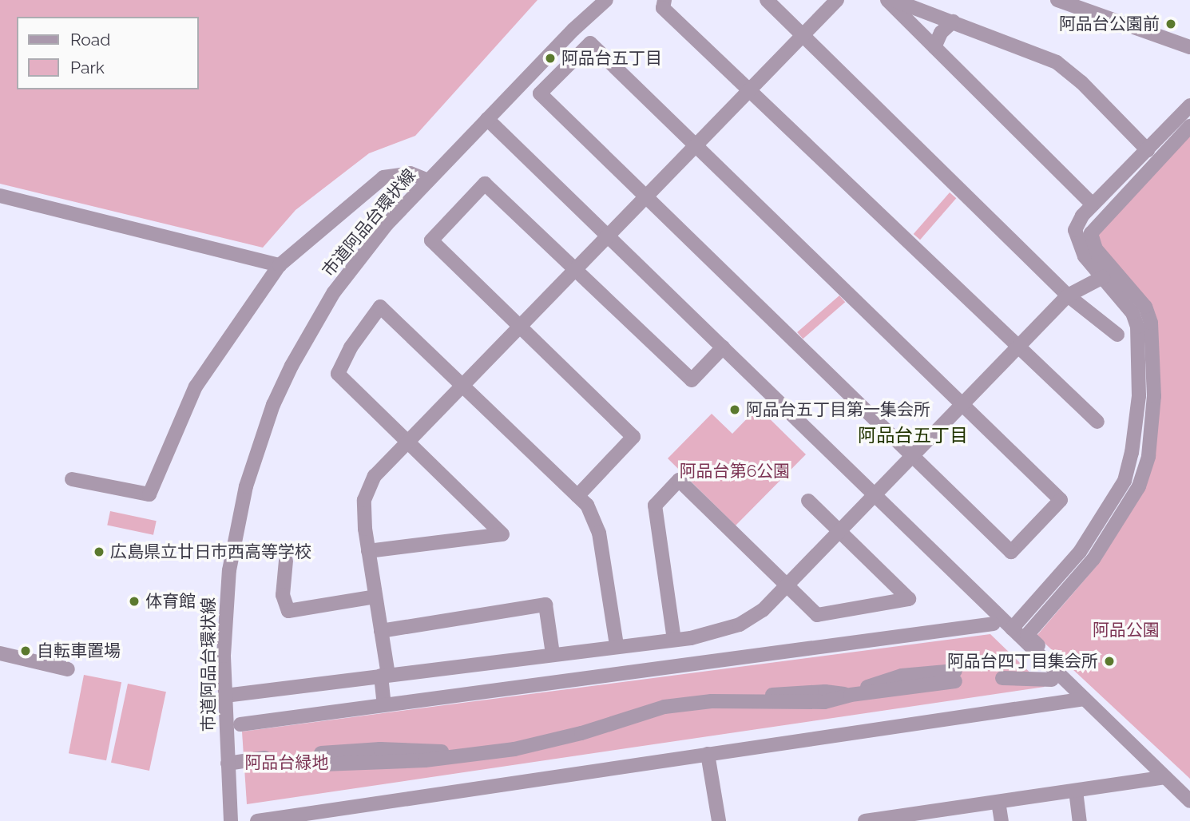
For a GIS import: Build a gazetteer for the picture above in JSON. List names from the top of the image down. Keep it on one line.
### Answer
{"streets":{"street":["市道阿品台環状線"]},"districts":["阿品台五丁目"],"parks":["阿品台第6公園","阿品公園","阿品台緑地"],"places":["阿品台公園前","阿品台五丁目","阿品台五丁目第一集会所","広島県立廿日市西高等学校","体育館","自転車置場","阿品台四丁目集会所"],"legend":["Road","Park"]}
